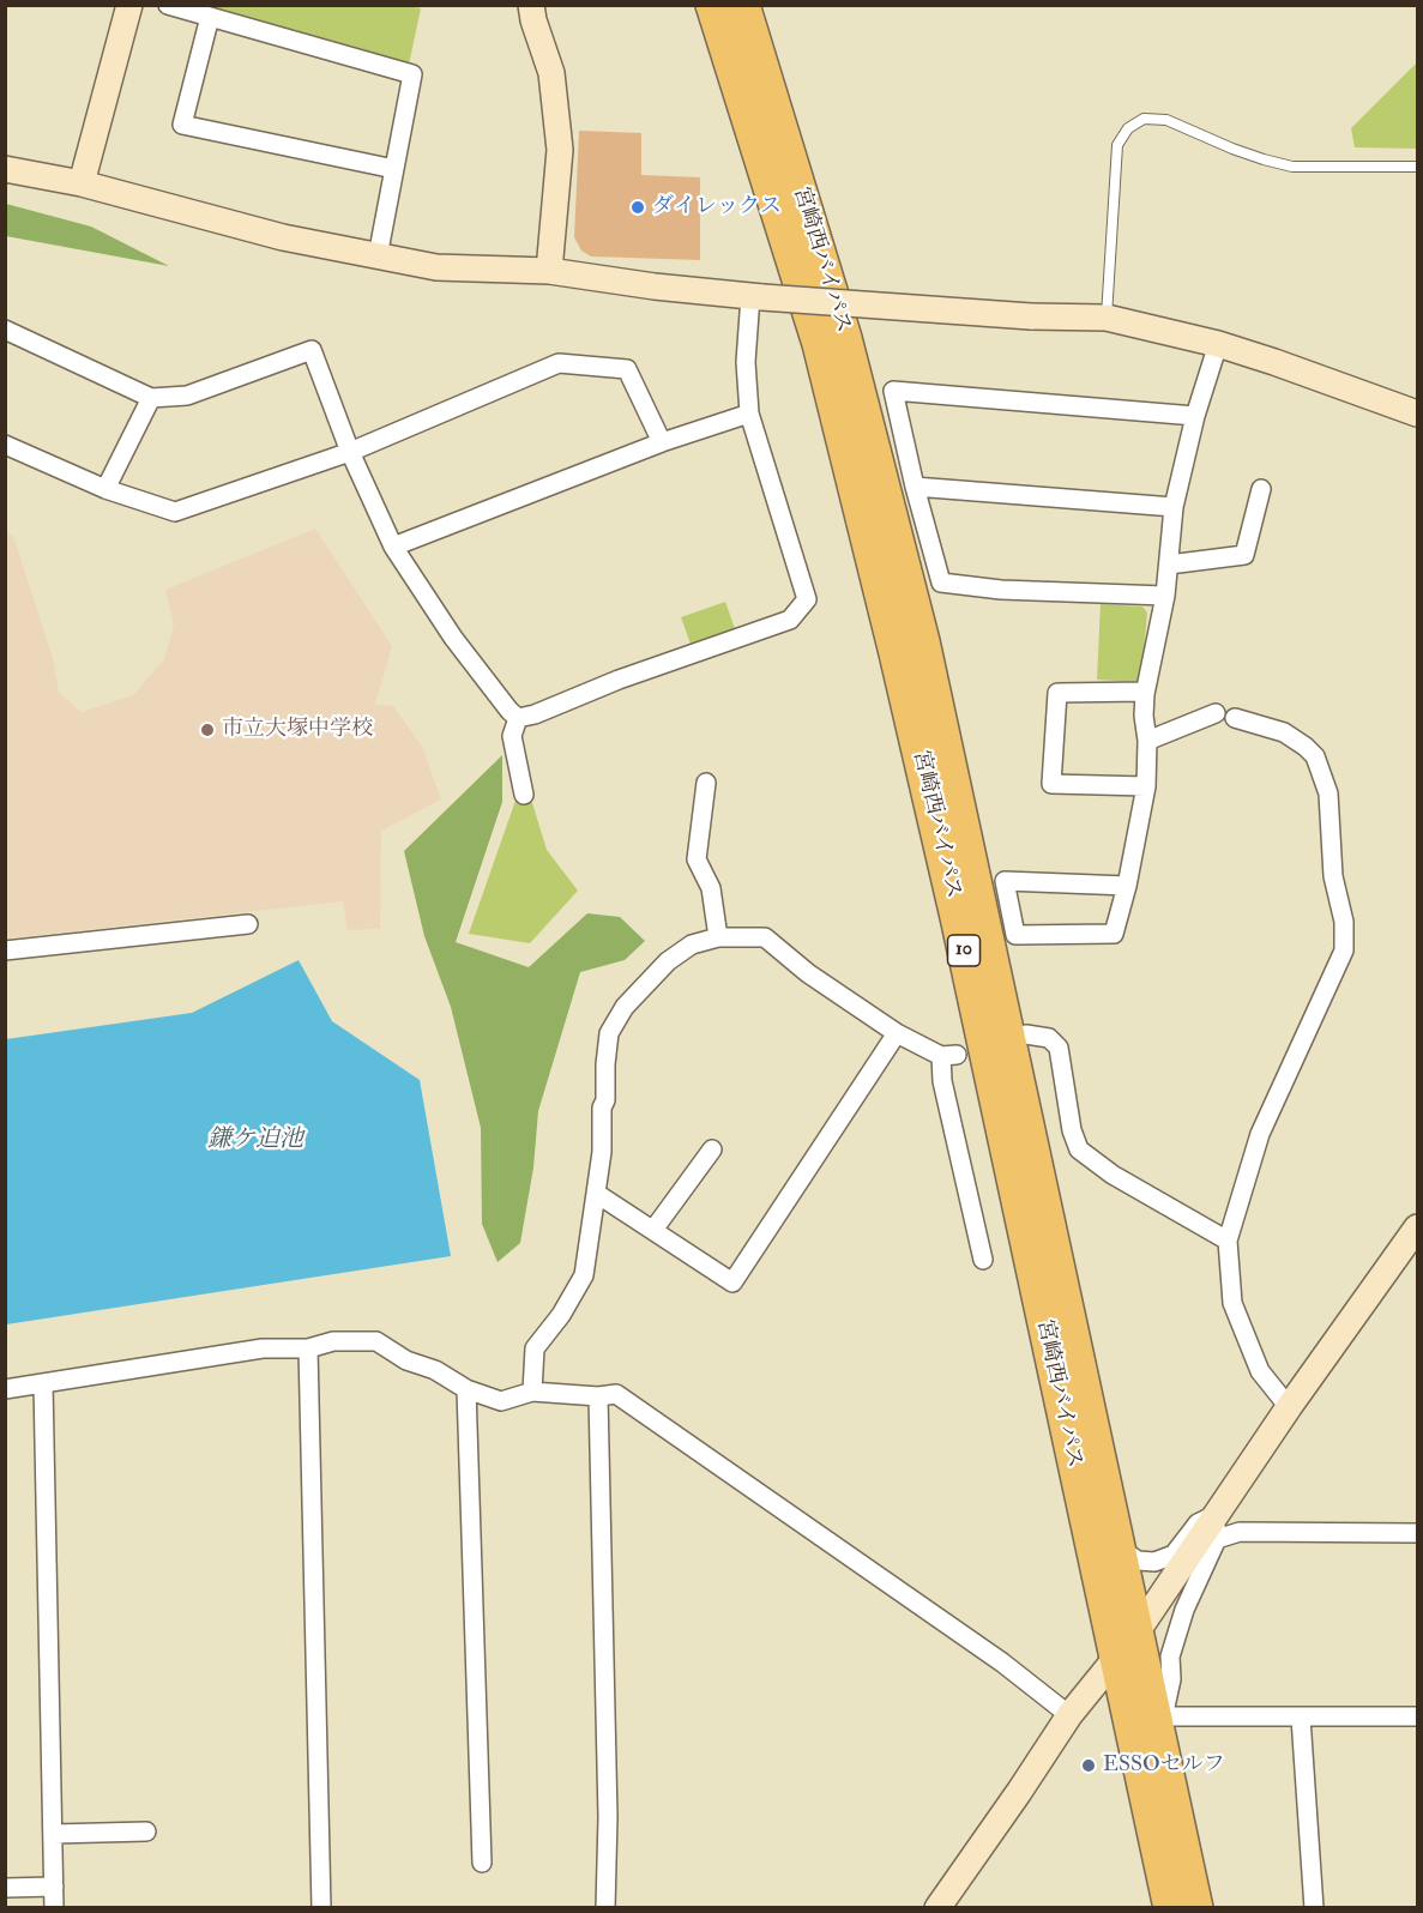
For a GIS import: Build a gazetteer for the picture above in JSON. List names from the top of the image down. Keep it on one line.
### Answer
{"streets":{"highway":["宮崎西バイパス","10"]},"water":["鎌ケ迫池"],"places":["ダイレックス","市立大塚中学校","ESSOセルフ"]}
